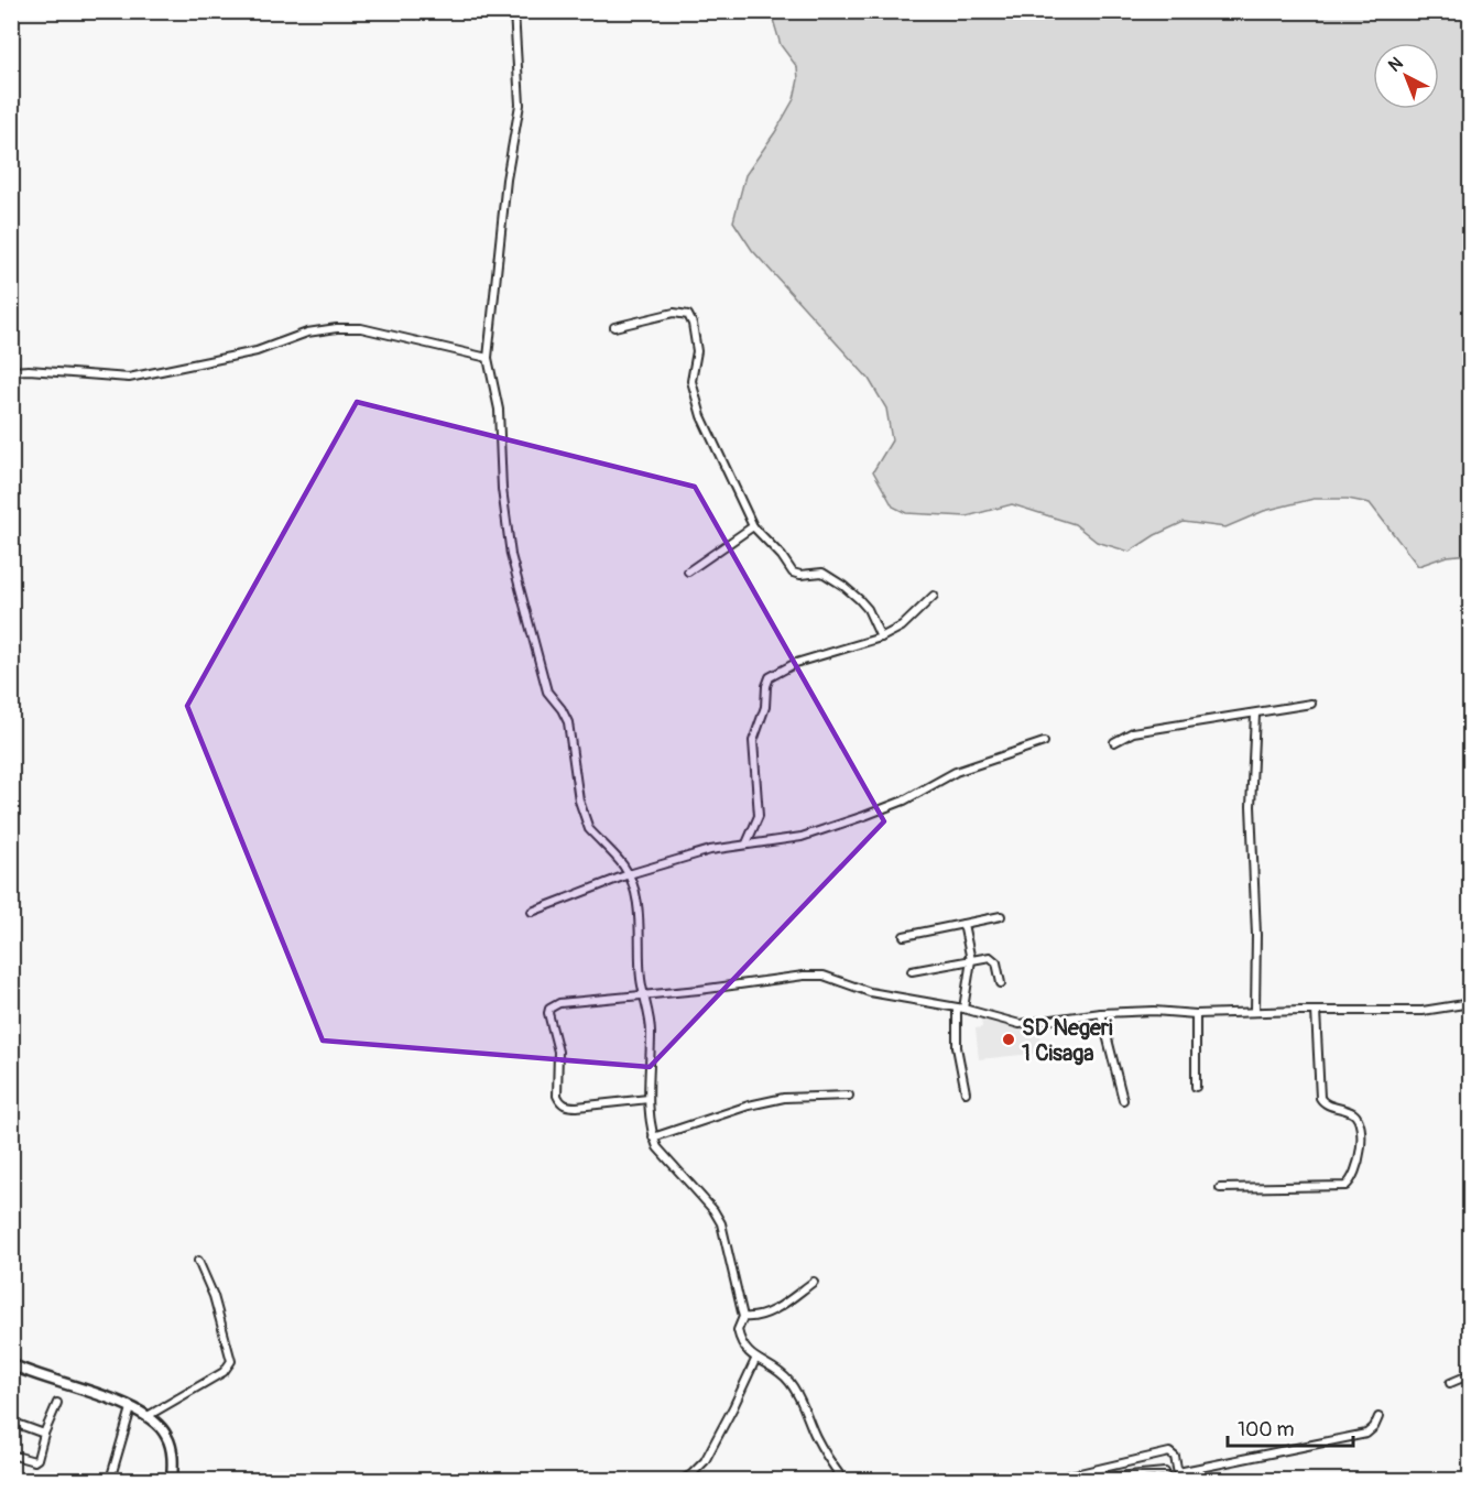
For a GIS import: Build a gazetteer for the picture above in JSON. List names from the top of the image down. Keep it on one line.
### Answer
{"places":["SD Negeri 1 Cisaga"],"scale_bar":"100 m","north":"top left"}
